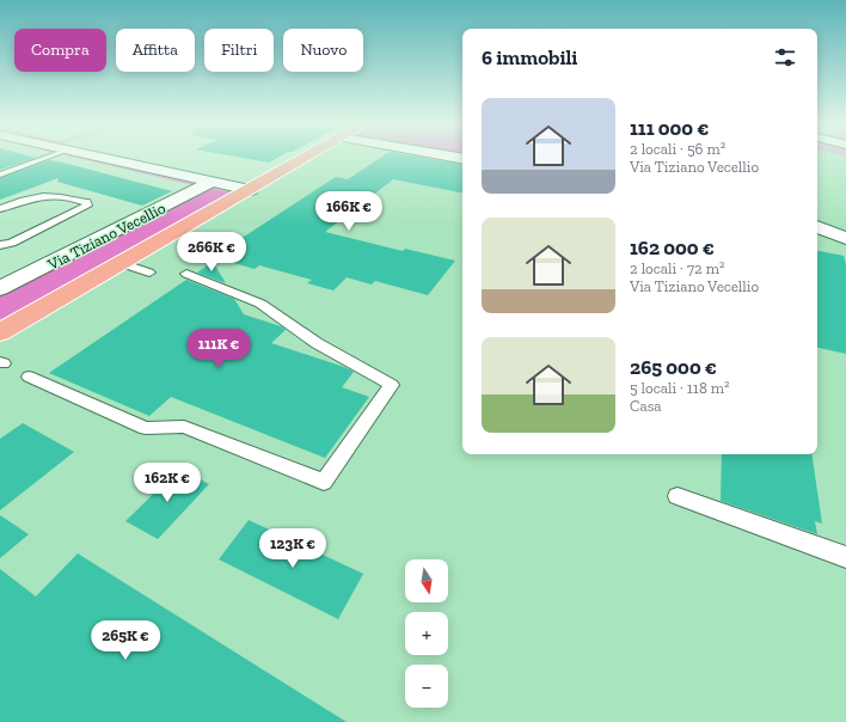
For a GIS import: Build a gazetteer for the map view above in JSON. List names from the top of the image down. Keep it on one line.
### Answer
{"streets":{"main road":["Via Tiziano Vecellio"]},"north":"bottom","page":{"chip":["Compra","Affitta","Filtri","Nuovo"],"heading":"6 immobili","list":[{"name":"111 000 €","note":"2 locali · 56 m² · Via Tiziano Vecellio"},{"name":"162 000 €","note":"2 locali · 72 m² · Via Tiziano Vecellio"},{"name":"265 000 €","note":"5 locali · 118 m² · Casa"}],"price":["166K €","266K €","111K €","162K €","123K €","265K €"],"map_buttons":["+","−"]}}
